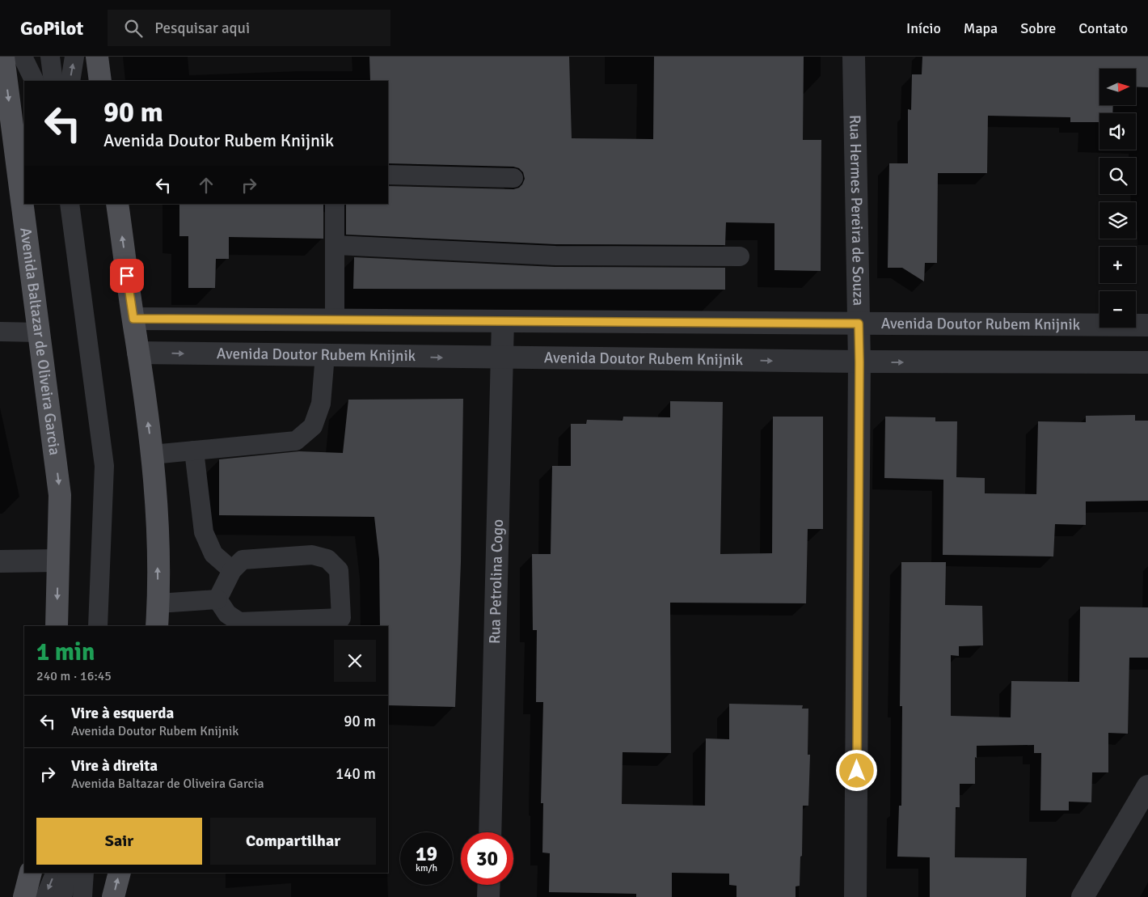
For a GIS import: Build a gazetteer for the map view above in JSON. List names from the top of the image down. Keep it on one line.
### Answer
{"streets":{"main road":["Avenida Baltazar de Oliveira Garcia"],"street":["Rua Hermes Pereira de Souza","Avenida Doutor Rubem Knijnik","Rua Petrolina Cogo"]},"crossings":[["Rua Hermes Pereira de Souza","Avenida Doutor Rubem Knijnik"],["Avenida Doutor Rubem Knijnik","Rua Petrolina Cogo"]],"north":"right","page":{"header":"GoPilot","search":"Pesquisar aqui","nav":["Início","Mapa","Sobre","Contato"],"map_buttons":["+","−"],"turn":["90 m","Avenida Doutor Rubem Knijnik"],"heading":["1 min","240 m · 16:45"],"list":[{"name":"Vire à esquerda","note":"Avenida Doutor Rubem Knijnik","value":"90 m"},{"name":"Vire à direita","note":"Avenida Baltazar de Oliveira Garcia","value":"140 m"}],"buttons":["Sair","Compartilhar"],"speed":"19 km/h","limit":"30"}}
